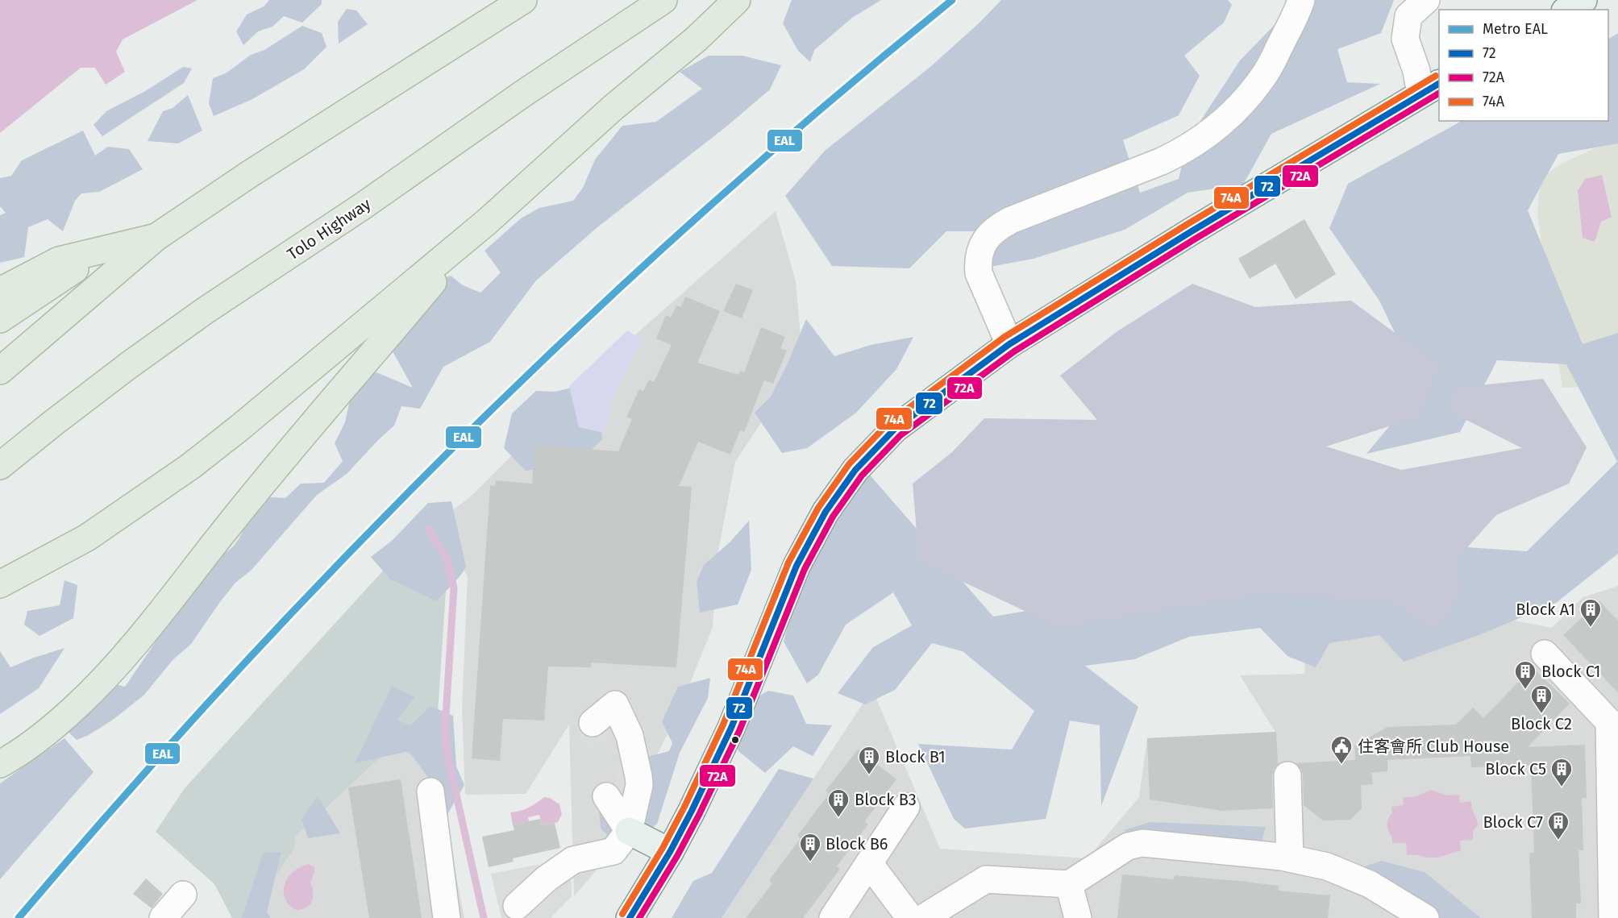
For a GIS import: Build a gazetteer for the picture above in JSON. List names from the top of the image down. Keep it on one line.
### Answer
{"streets":{"highway":["Tolo Highway"]},"places":{"building":["Block A1","Block C1","Block C2","Block B1","Block C5","Block B3","Block C7","Block B6"],"public building":["住客會所 Club House"]},"lines":["metro line EAL","transit line 74A","transit line 72","transit line 72A"],"legend":["Metro EAL","72","72A","74A"]}
